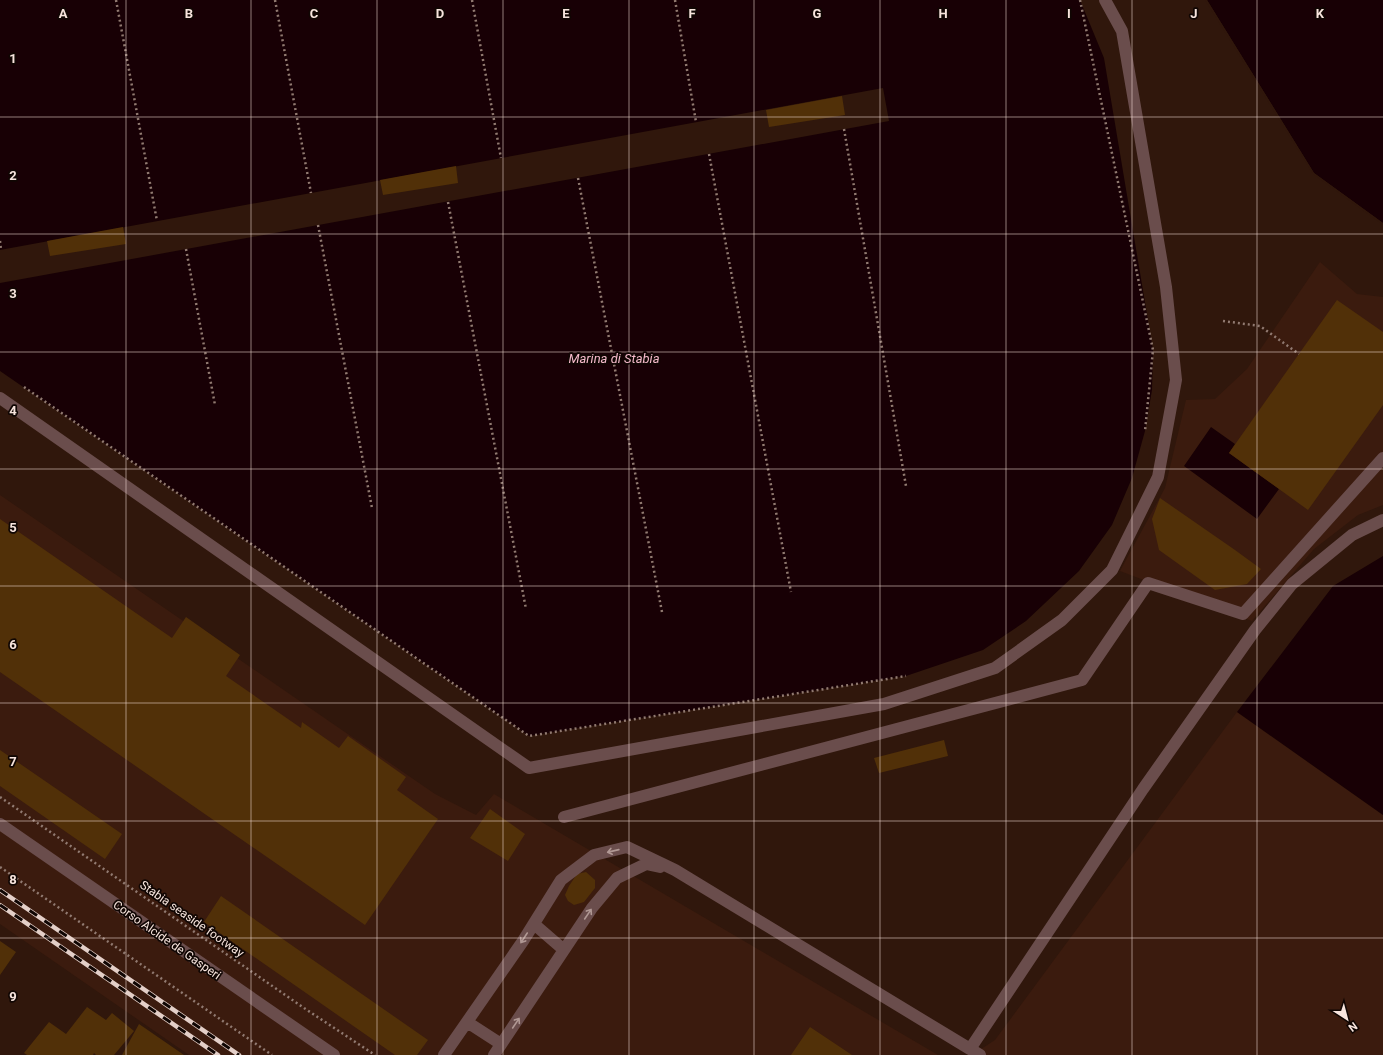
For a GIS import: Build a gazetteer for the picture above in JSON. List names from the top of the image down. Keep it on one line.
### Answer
{"streets":{"street":["Corso Alcide de Gasperi"],"path":["Stabia seaside footway"]},"water":["Marina di Stabia"],"north":"bottom right","grid":{"columns":["A","B","C","D","E","F","G","H","I","J","K"],"rows":["1","2","3","4","5","6","7","8","9"]}}
